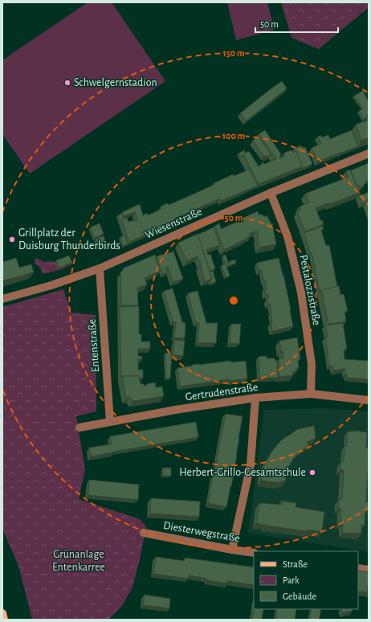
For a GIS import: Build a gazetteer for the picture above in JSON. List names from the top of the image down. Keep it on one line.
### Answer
{"streets":{"street":["Wiesenstraße","Pestalozzistraße","Entenstraße","Gertrudenstraße","Diesterwegstraße"]},"crossings":[["Wiesenstraße","Pestalozzistraße"],["Wiesenstraße","Entenstraße"],["Pestalozzistraße","Gertrudenstraße"],["Entenstraße","Gertrudenstraße"]],"parks":["Grünanlage Entenkarree"],"places":["Schwelgernstadion","Grillplatz der Duisburg Thunderbirds","Herbert-Grillo-Gesamtschule"],"legend":["Straße","Park","Gebäude"],"scale_bar":"50 m","rings":["150 m","100 m","50 m"]}
